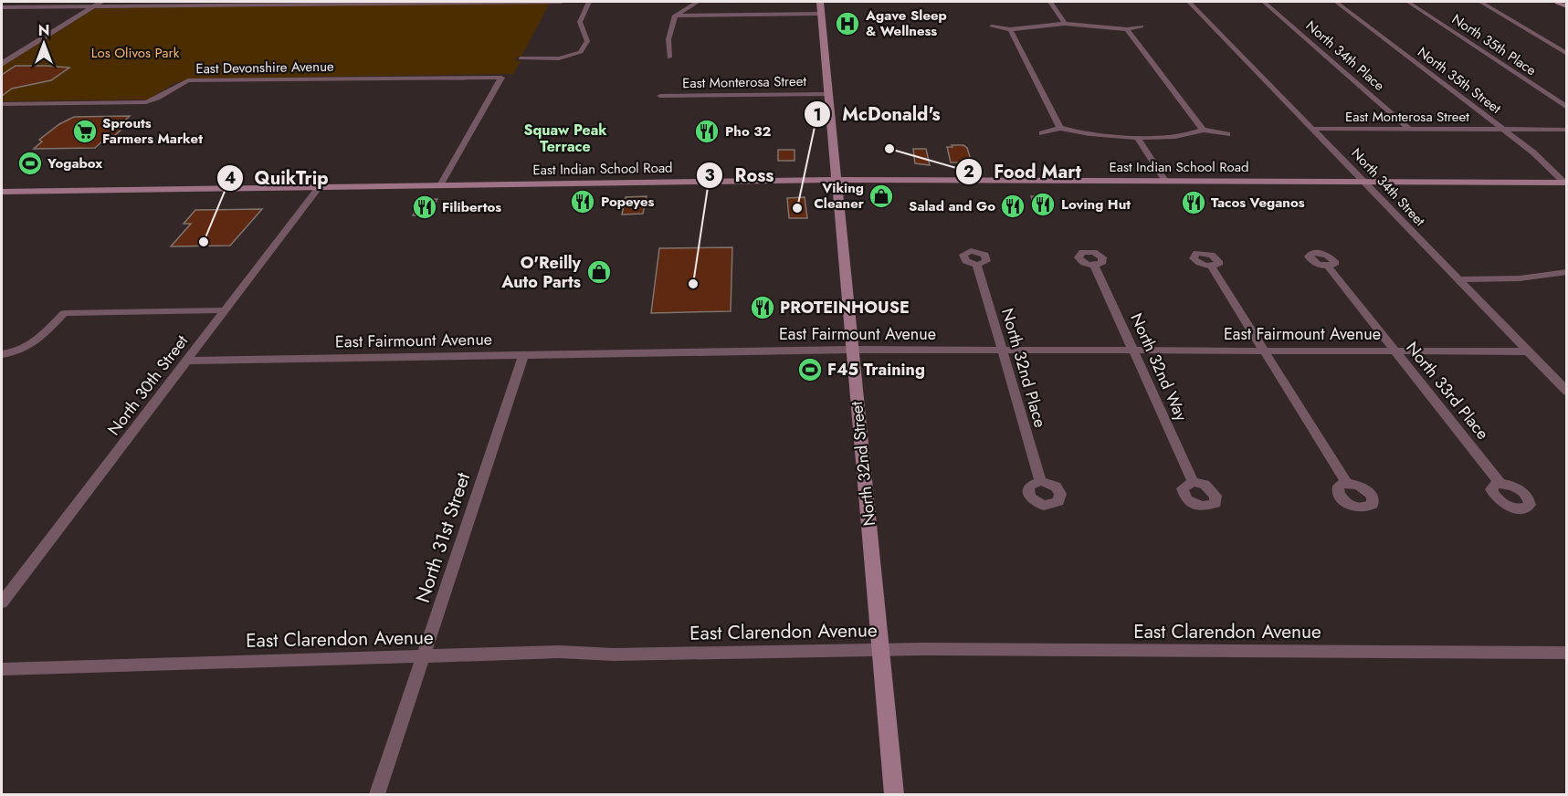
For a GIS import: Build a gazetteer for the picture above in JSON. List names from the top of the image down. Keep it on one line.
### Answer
{"streets":{"main road":["East Indian School Road","North 32nd Street"],"street":["North 35th Place","North 34th Place","East Devonshire Avenue","North 35th Street","East Monterosa Street","North 34th Street","East Fairmount Avenue","North 32nd Way","North 32nd Place","North 30th Street","North 33rd Place","North 31st Street","East Clarendon Avenue"]},"crossings":[["North 34th Place","East Monterosa Street"],["East Devonshire Avenue","East Indian School Road"],["North 35th Street","East Monterosa Street"],["North 35th Street","East Indian School Road"],["East Monterosa Street","North 34th Street"],["East Monterosa Street","North 32nd Street"],["East Indian School Road","North 34th Street"],["East Indian School Road","North 30th Street"],["East Indian School Road","North 32nd Street"],["North 34th Street","East Fairmount Avenue"],["East Fairmount Avenue","North 32nd Way"],["East Fairmount Avenue","North 32nd Place"],["East Fairmount Avenue","North 30th Street"],["East Fairmount Avenue","North 33rd Place"],["East Fairmount Avenue","North 32nd Street"],["East Fairmount Avenue","North 31st Street"],["North 32nd Street","East Clarendon Avenue"],["North 31st Street","East Clarendon Avenue"]],"districts":["Squaw Peak Terrace"],"parks":["Los Olivos Park"],"places":{"hospital":["Agave Sleep & Wellness"],"supermarket":["Sprouts Farmers Market"],"restaurant":["Pho 32","Popeyes","Tacos Veganos","Loving Hut","Salad and Go","Filibertos","PROTEINHOUSE"],"other":["Food Mart","McDonald's","QuikTrip","Ross"],"sports":["Yogabox","F45 Training"],"shop":["Viking Cleaner","O'Reilly Auto Parts"]},"north":"top"}
